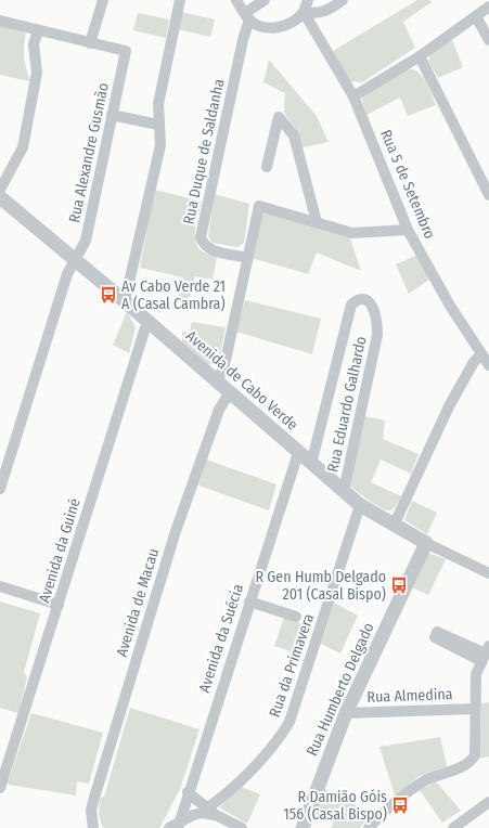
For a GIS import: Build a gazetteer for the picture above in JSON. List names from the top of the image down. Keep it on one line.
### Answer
{"streets":{"street":["Rua Duque de Saldanha","Rua Alexandre Gusmão","Rua 5 de Setembro","Avenida de Cabo Verde","Rua Eduardo Galhardo","Avenida da Guiné","Avenida de Macau","Avenida da Suécia","Rua da Primavera","Rua Humberto Delgado","Rua Almedina"]},"crossings":[["Rua Alexandre Gusmão","Avenida de Cabo Verde"],["Avenida de Cabo Verde","Rua Eduardo Galhardo"],["Avenida de Cabo Verde","Avenida da Guiné"],["Avenida de Cabo Verde","Avenida de Macau"],["Avenida de Cabo Verde","Avenida da Suécia"],["Avenida de Cabo Verde","Rua da Primavera"],["Avenida de Cabo Verde","Rua Humberto Delgado"],["Rua Humberto Delgado","Rua Almedina"]],"places":{"bus stop":["Av Cabo Verde 21 A (Casal Cambra)","R Gen Humb Delgado 201 (Casal Bispo)","R Damião Góis 156 (Casal Bispo)"]}}
